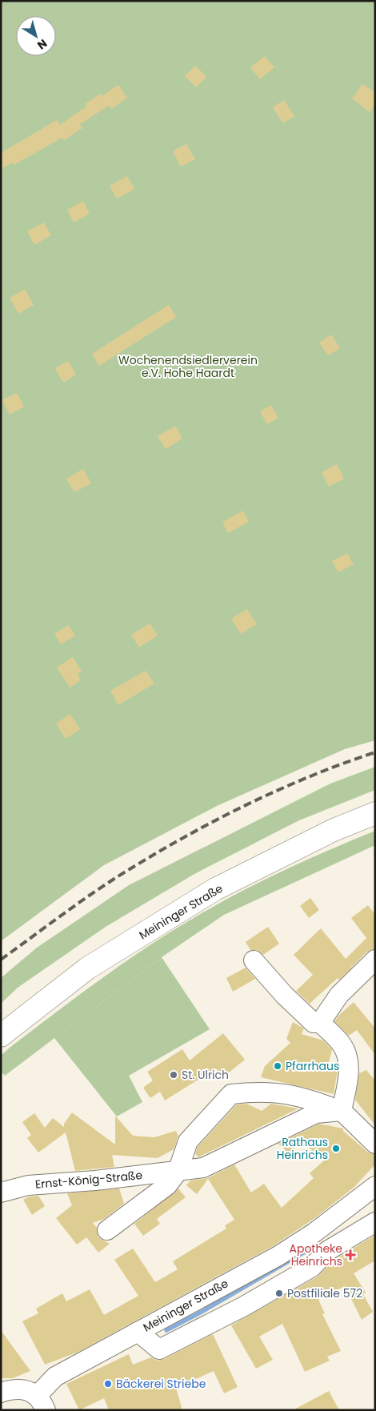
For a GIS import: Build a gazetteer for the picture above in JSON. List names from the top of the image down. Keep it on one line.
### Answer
{"streets":{"main road":["Meininger Straße"],"street":["Ernst-König-Straße"]},"parks":["Wochenendsiedlerverein e.V. Hohe Haardt"],"places":{"other":["Pfarrhaus","St. Ulrich","Rathaus Heinrichs","Postfiliale 572","Bäckerei Striebe"],"health":["Apotheke Heinrichs"]},"north":"bottom right"}
